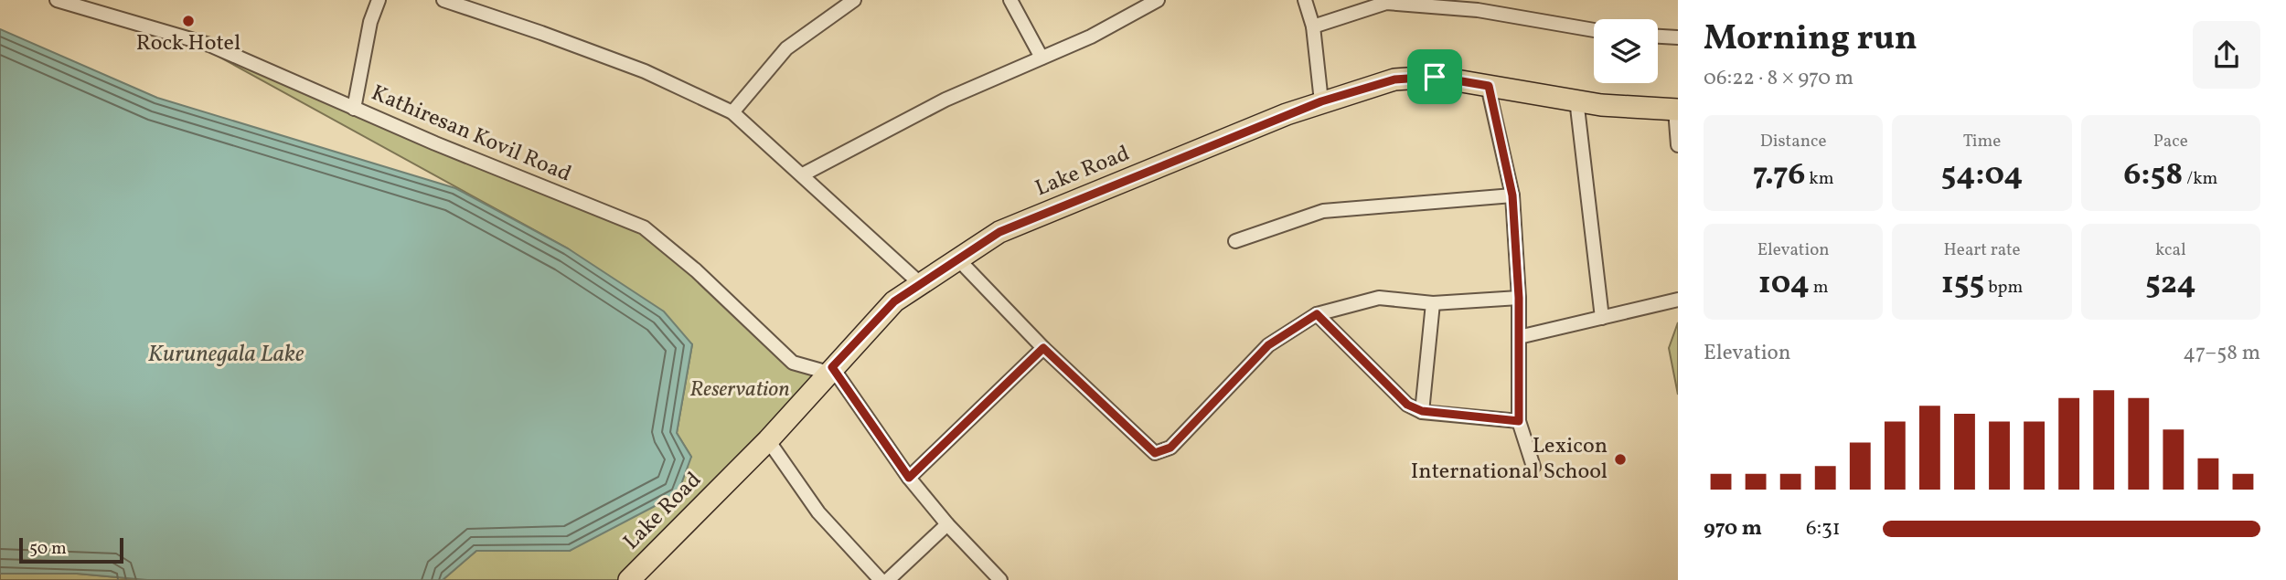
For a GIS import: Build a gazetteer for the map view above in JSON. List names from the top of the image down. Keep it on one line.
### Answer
{"streets":{"main road":["Lake Road"],"street":["Kathiresan Kovil Road"]},"crossings":[["Kathiresan Kovil Road","Lake Road"]],"water":["Kurunegala Lake"],"parks":["Reservation"],"places":["Rock Hotel","Lexicon International School"],"scale_bar":"50 m","page":{"heading":["Morning run","06:22 · 8 × 970 m"],"stats":[["Distance","7.76 km"],["Time","54:04"],["Pace","6:58 /km"],["Elevation","104 m"],["Heart rate","155 bpm"],["kcal","524"]],"chart":["Elevation","47–58 m"],"list":[{"name":"970 m","note":"6:31"}],"scale":"50 m"}}
